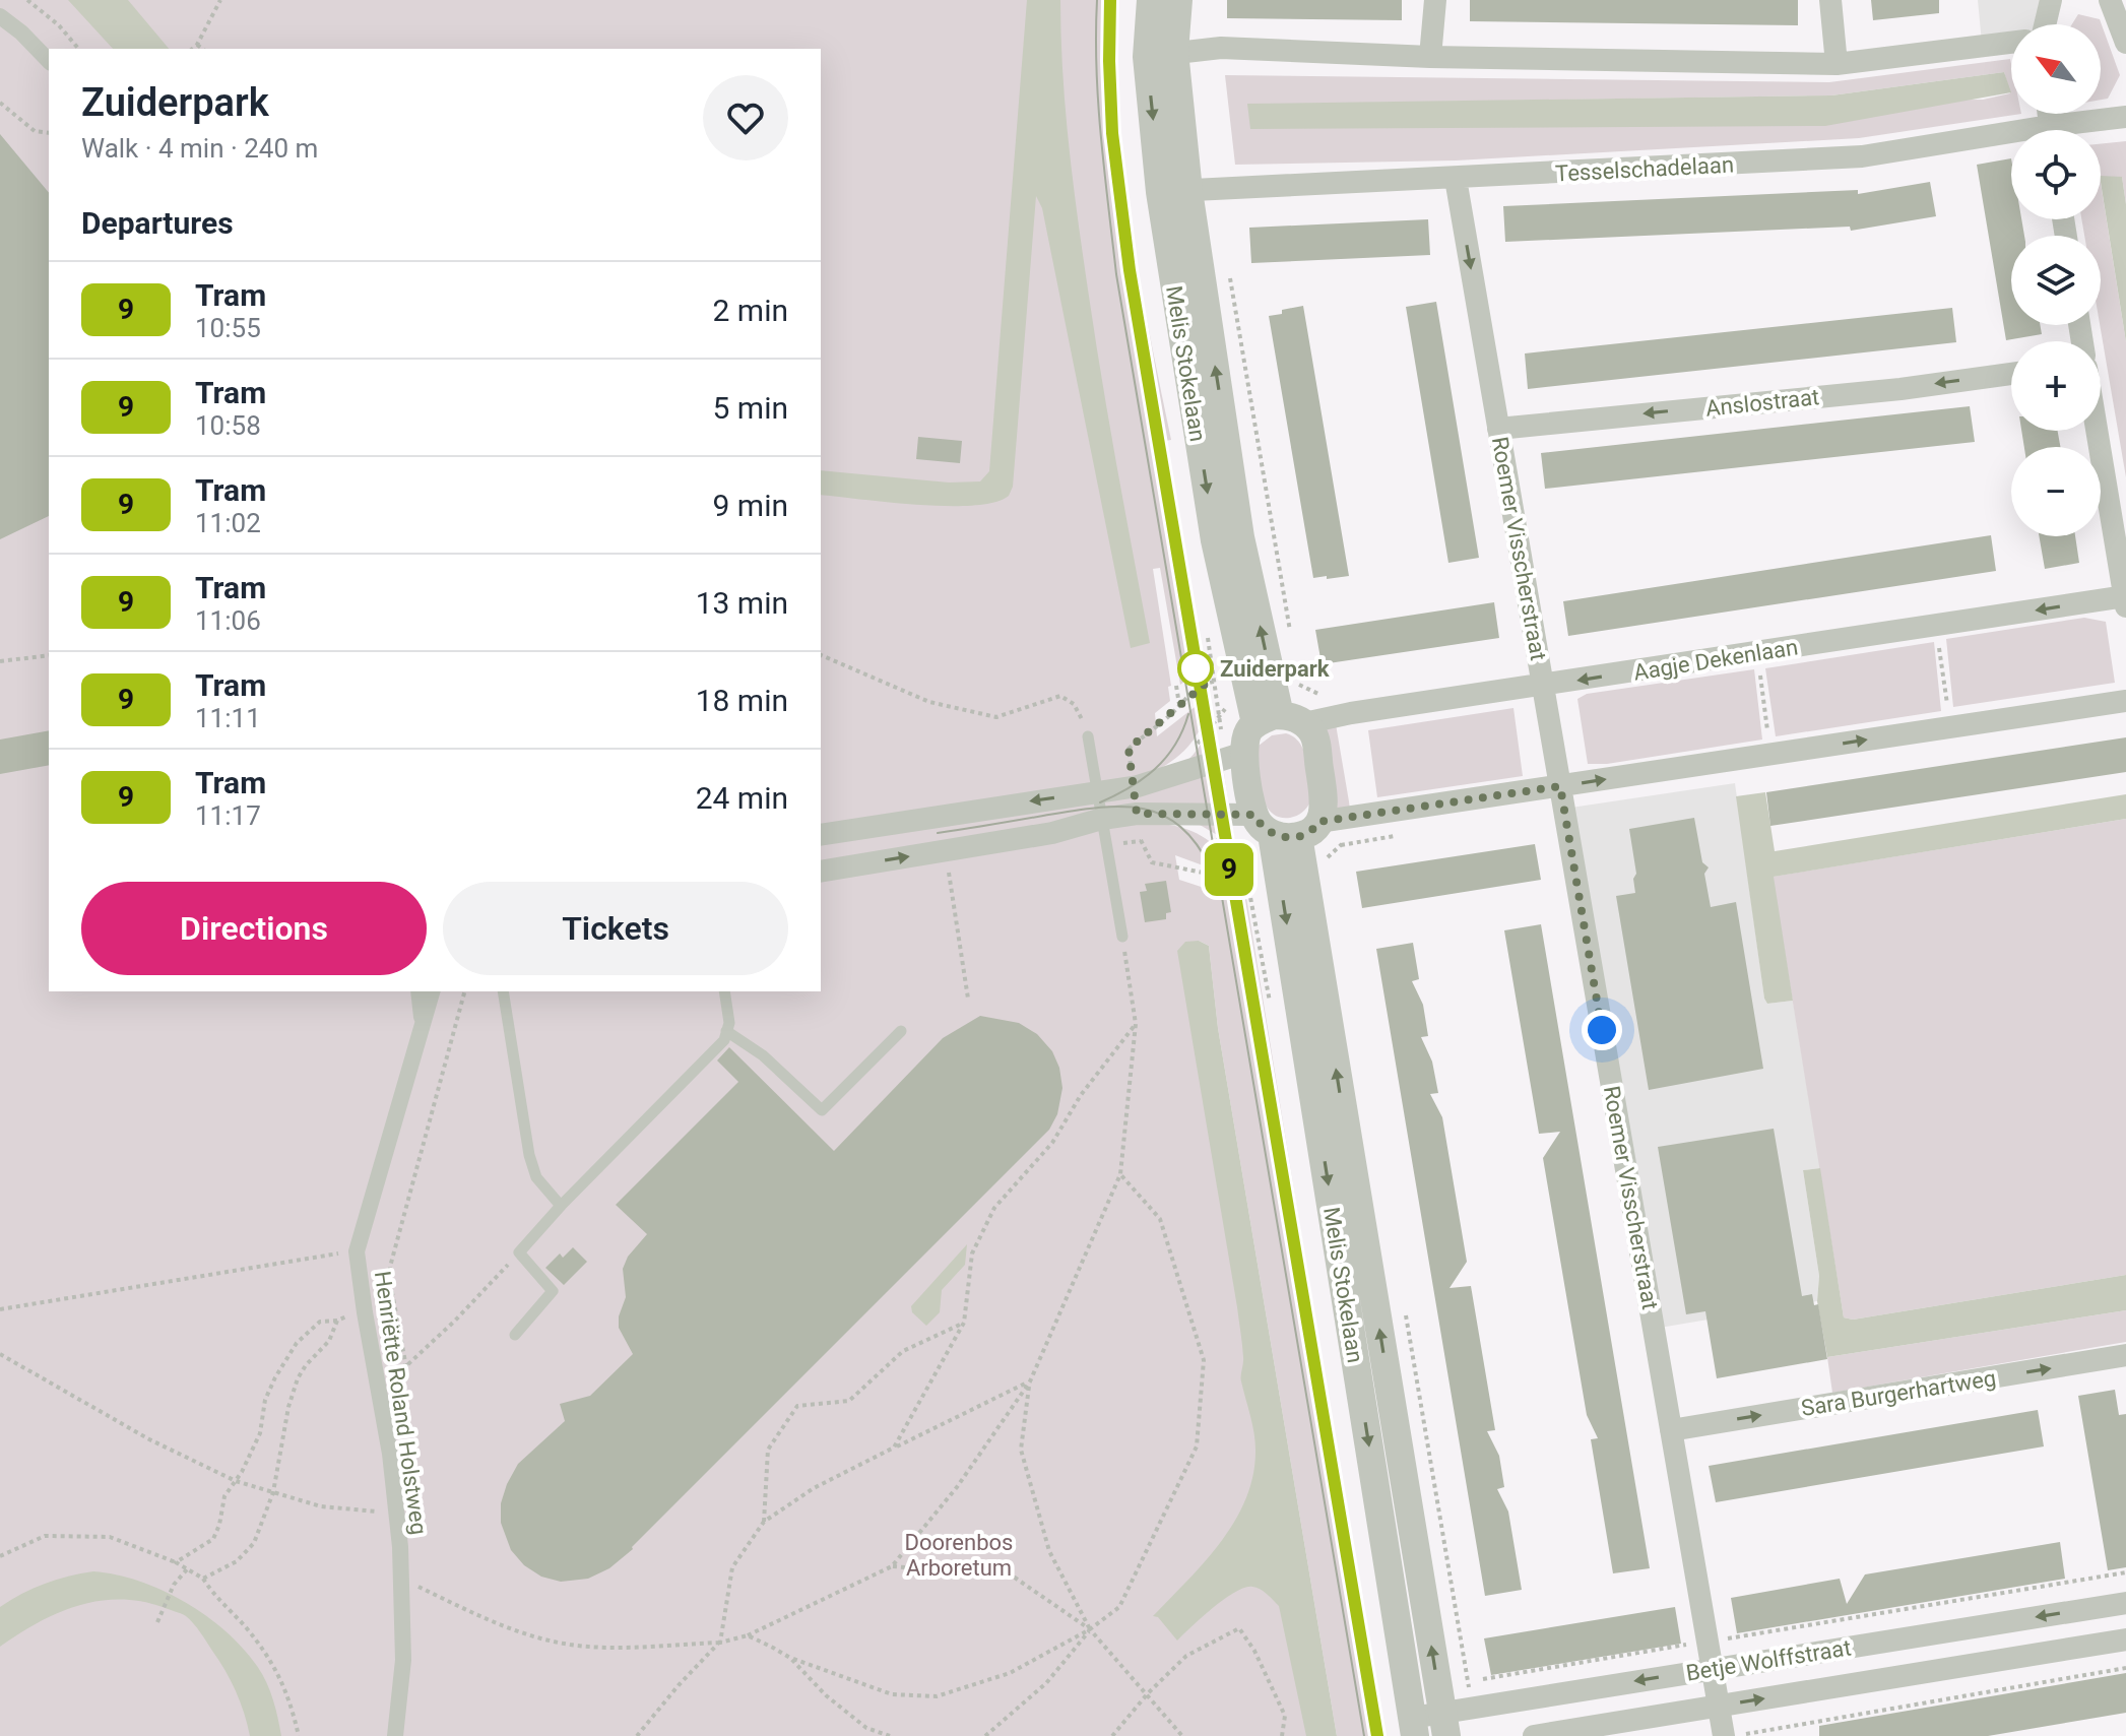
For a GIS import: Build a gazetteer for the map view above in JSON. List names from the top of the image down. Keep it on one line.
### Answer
{"streets":{"street":["Tesselschadelaan","Melis Stokelaan","Anslostraat","Roemer Visscherstraat","Aagje Dekenlaan","Sara Burgerhartweg","Henriëtte Roland Holstweg","Betje Wolffstraat"]},"crossings":[["Tesselschadelaan","Melis Stokelaan"],["Tesselschadelaan","Roemer Visscherstraat"],["Melis Stokelaan","Aagje Dekenlaan"],["Melis Stokelaan","Betje Wolffstraat"],["Anslostraat","Roemer Visscherstraat"],["Roemer Visscherstraat","Aagje Dekenlaan"],["Roemer Visscherstraat","Sara Burgerhartweg"],["Roemer Visscherstraat","Betje Wolffstraat"]],"one_way":["Anslostraat","Sara Burgerhartweg"],"parks":["Doorenbos Arboretum"],"places":["Zuiderpark"],"lines":["tram line 9"],"north":"top left","page":{"on_map":"9","map_buttons":["+","−"],"heading":[["Zuiderpark","Walk · 4 min · 240 m"],"Departures"],"list":[{"mark":"9","name":"Tram","note":"10:55","value":"2 min"},{"mark":"9","name":"Tram","note":"10:58","value":"5 min"},{"mark":"9","name":"Tram","note":"11:02","value":"9 min"},{"mark":"9","name":"Tram","note":"11:06","value":"13 min"},{"mark":"9","name":"Tram","note":"11:11","value":"18 min"},{"mark":"9","name":"Tram","note":"11:17","value":"24 min"}],"buttons":["Directions","Tickets"]}}
